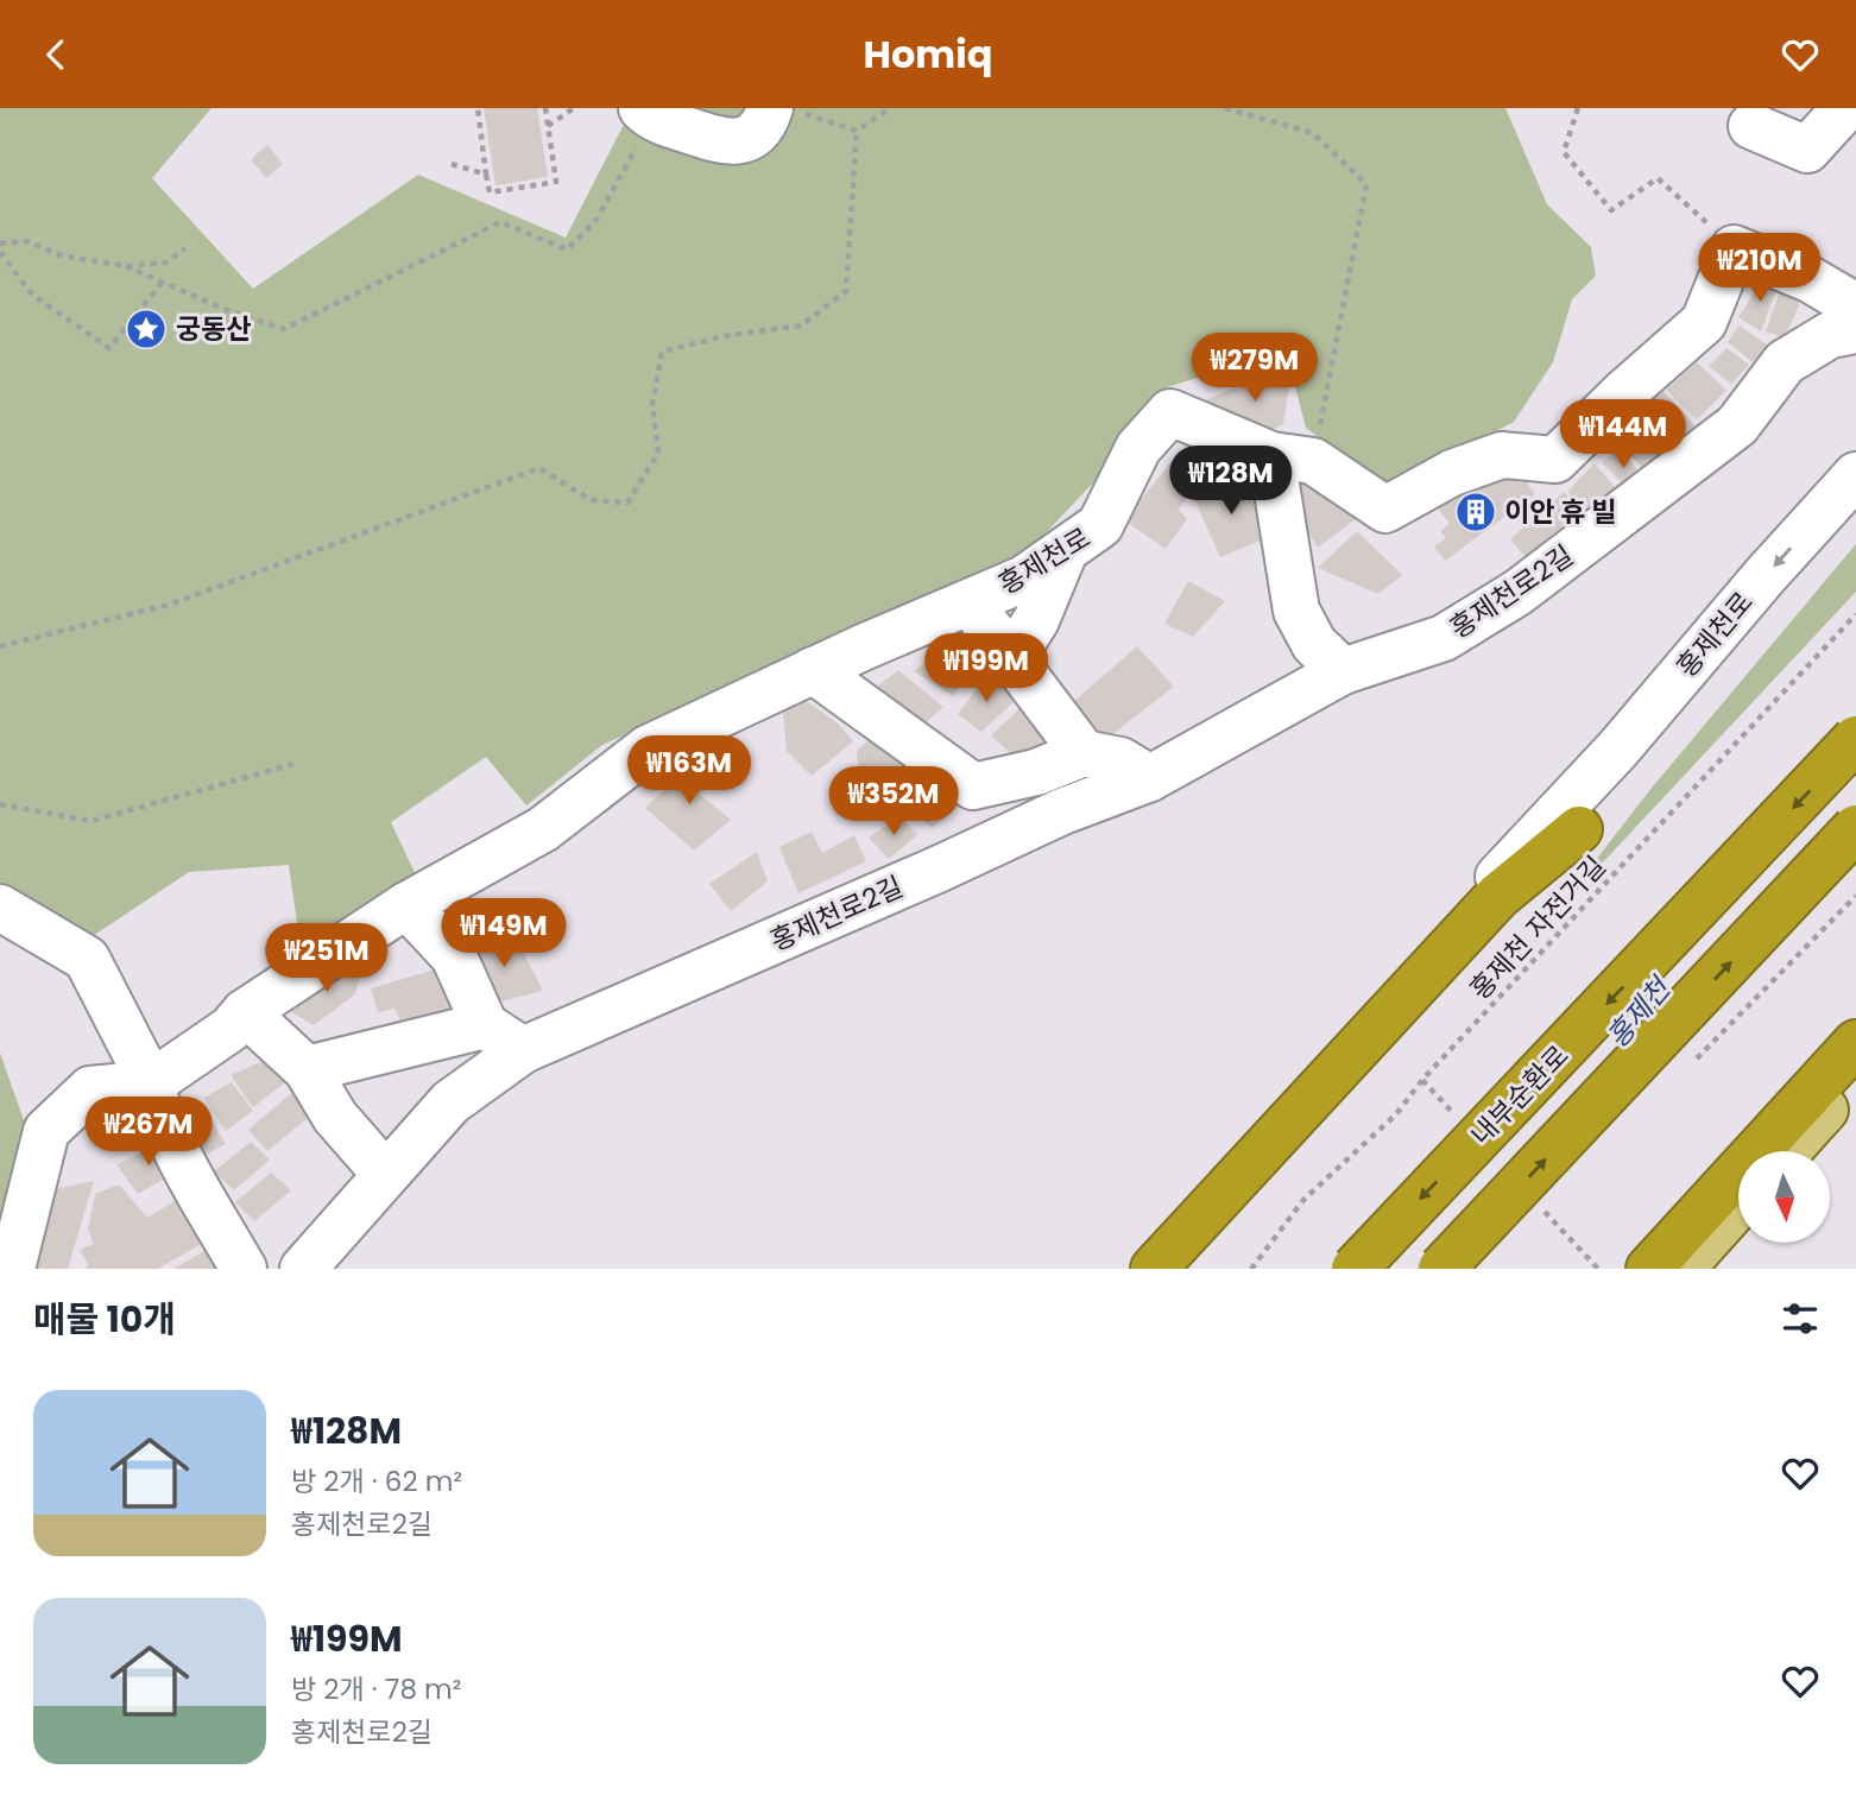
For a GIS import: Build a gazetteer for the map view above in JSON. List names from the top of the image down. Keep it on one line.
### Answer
{"streets":{"highway":["내부순환로"],"street":["홍제천로","홍제천로2길"],"path":["홍제천 자전거길"]},"water":["홍제천"],"places":{"place":["궁동산"],"building":["이안 휴 빌"]},"north":"bottom","page":{"header":"Homiq","price":["₩210M","₩279M","₩144M","₩128M","₩199M","₩163M","₩352M","₩149M","₩251M","₩267M"],"heading":"매물 10개","list":[{"name":"₩128M","note":"방 2개 · 62 m² · 홍제천로2길"},{"name":"₩199M","note":"방 2개 · 78 m² · 홍제천로2길"}]}}
